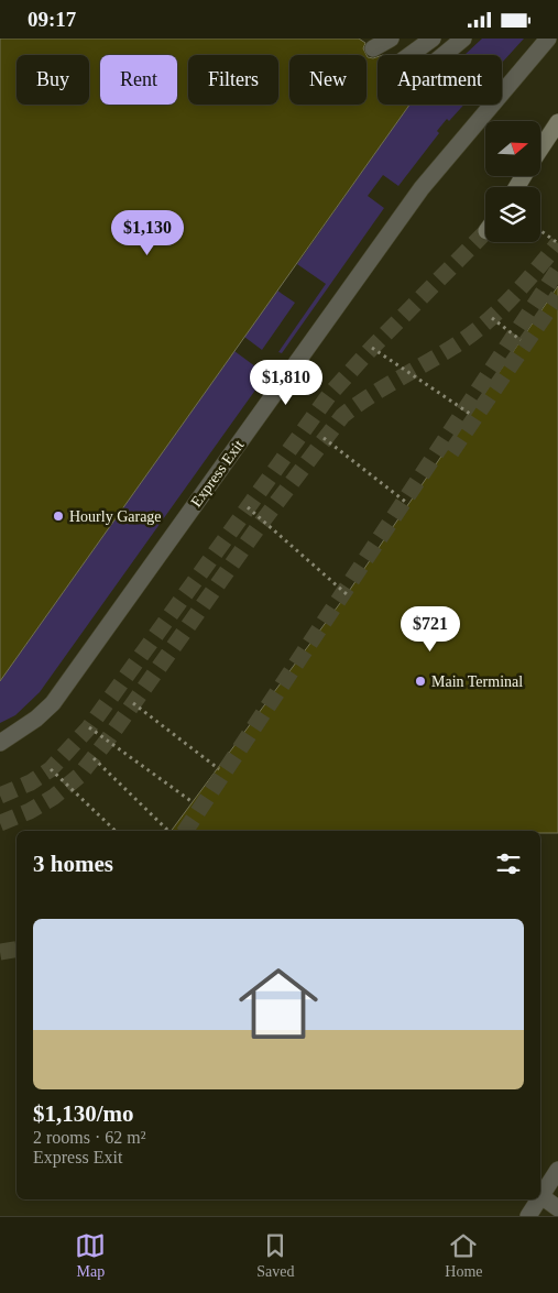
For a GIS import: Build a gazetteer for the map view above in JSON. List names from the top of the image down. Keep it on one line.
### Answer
{"streets":{"street":["Express Exit"]},"places":["Hourly Garage","Main Terminal"],"north":"right","page":{"status":"09:17","chip":["Buy","Rent","Filters","New","Apartment"],"price":["$1,130","$1,810","$721"],"heading":"3 homes","list":[{"name":"$1,130/mo","note":"2 rooms · 62 m² · Express Exit"}],"tabs":["Map","Saved","Home"]}}
